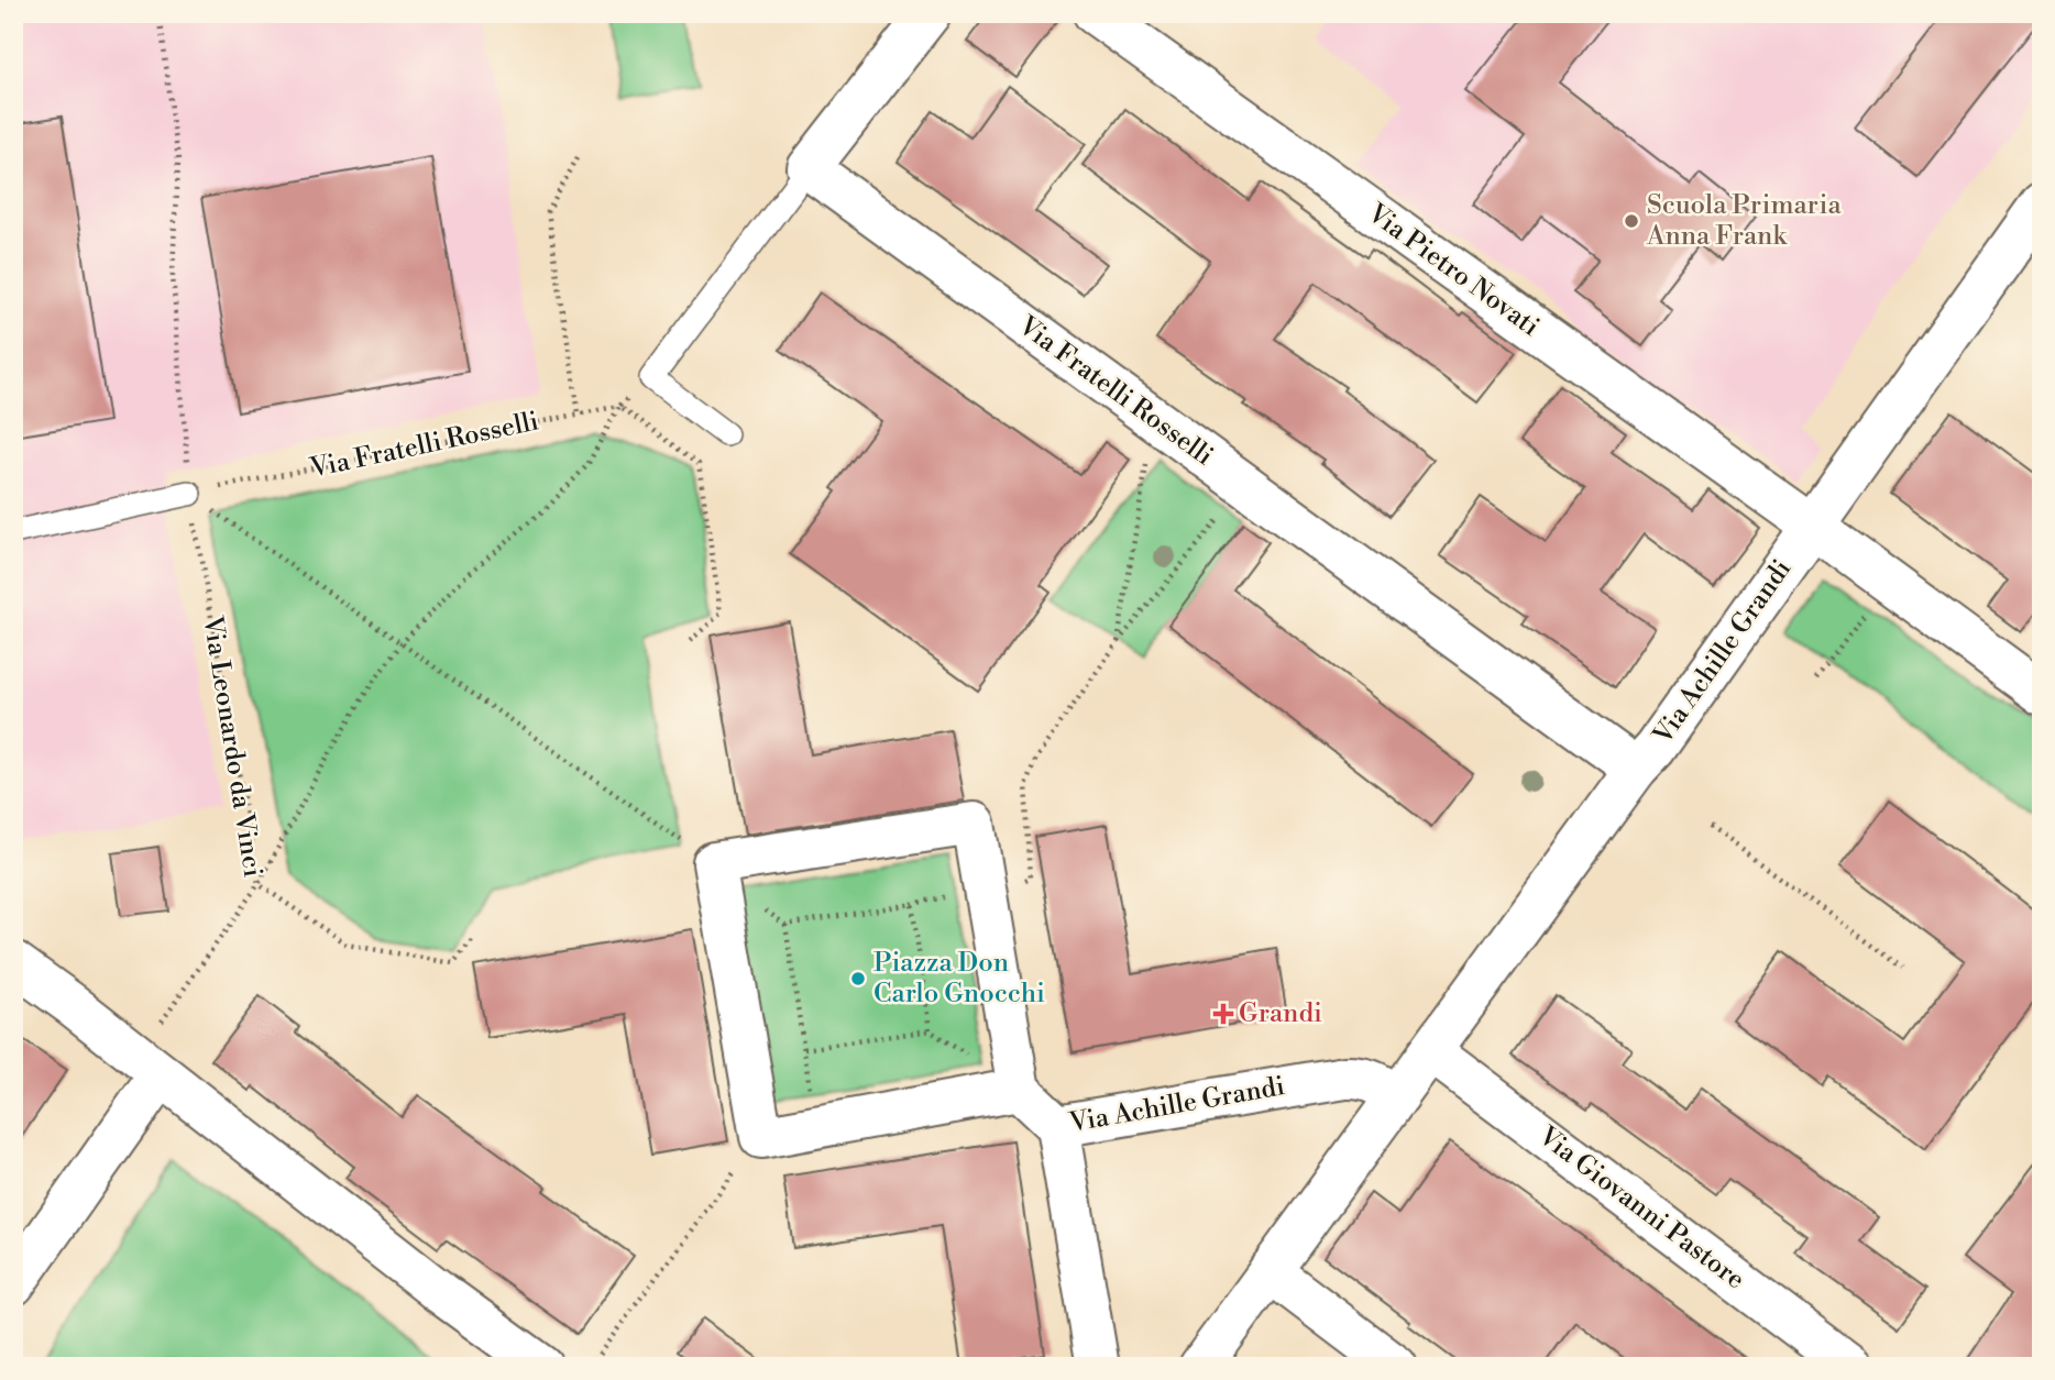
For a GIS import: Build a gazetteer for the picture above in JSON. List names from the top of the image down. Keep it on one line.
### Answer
{"streets":{"street":["Via Pietro Novati","Via Fratelli Rosselli","Via Achille Grandi","Via Giovanni Pastore"],"path":["Via Leonardo da Vinci"]},"crossings":[["Via Pietro Novati","Via Achille Grandi"],["Via Fratelli Rosselli","Via Achille Grandi"],["Via Fratelli Rosselli","Via Leonardo da Vinci"],["Via Achille Grandi","Via Giovanni Pastore"]],"places":{"other":["Scuola Primaria Anna Frank","Piazza Don Carlo Gnocchi"],"health":["Grandi"]}}
